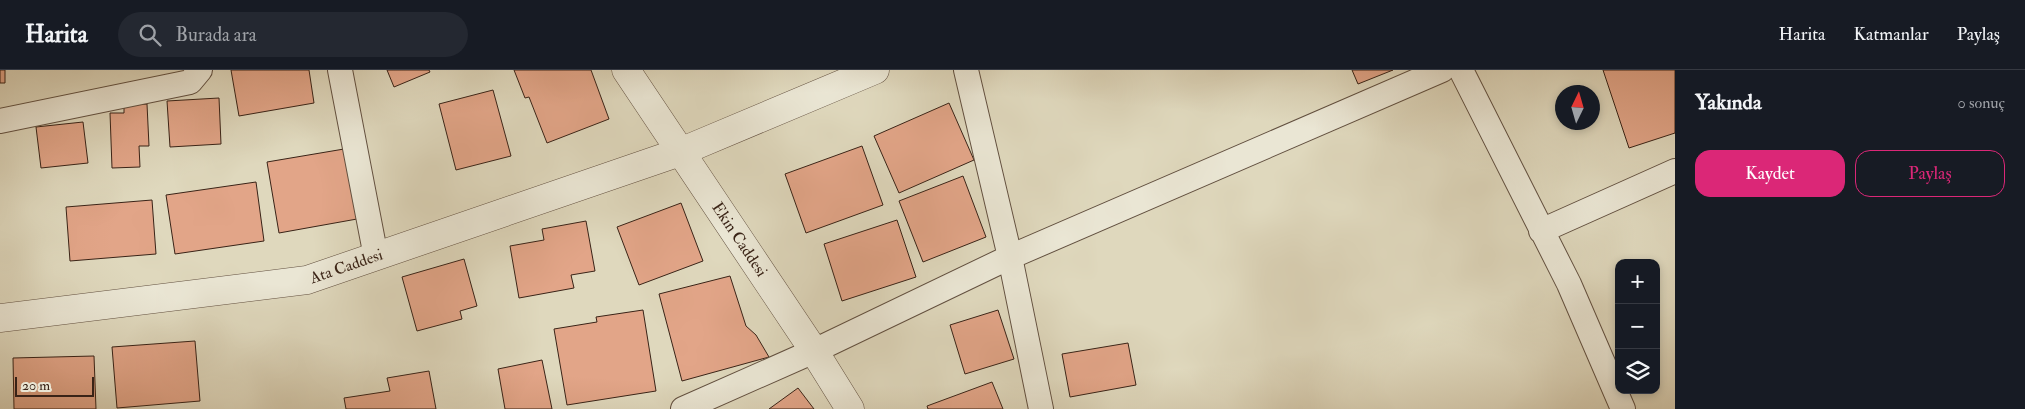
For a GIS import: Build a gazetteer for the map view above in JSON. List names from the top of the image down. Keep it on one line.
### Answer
{"streets":{"street":["Ekin Caddesi","Ata Caddesi"]},"crossings":[["Ekin Caddesi","Ata Caddesi"]],"scale_bar":"20 m","north":"top","page":{"header":"Harita","search":"Burada ara","nav":["Harita","Katmanlar","Paylaş"],"heading":["Yakında","0 sonuç"],"buttons":["Kaydet","Paylaş"],"map_buttons":["+","−"],"scale":"20 m"}}
